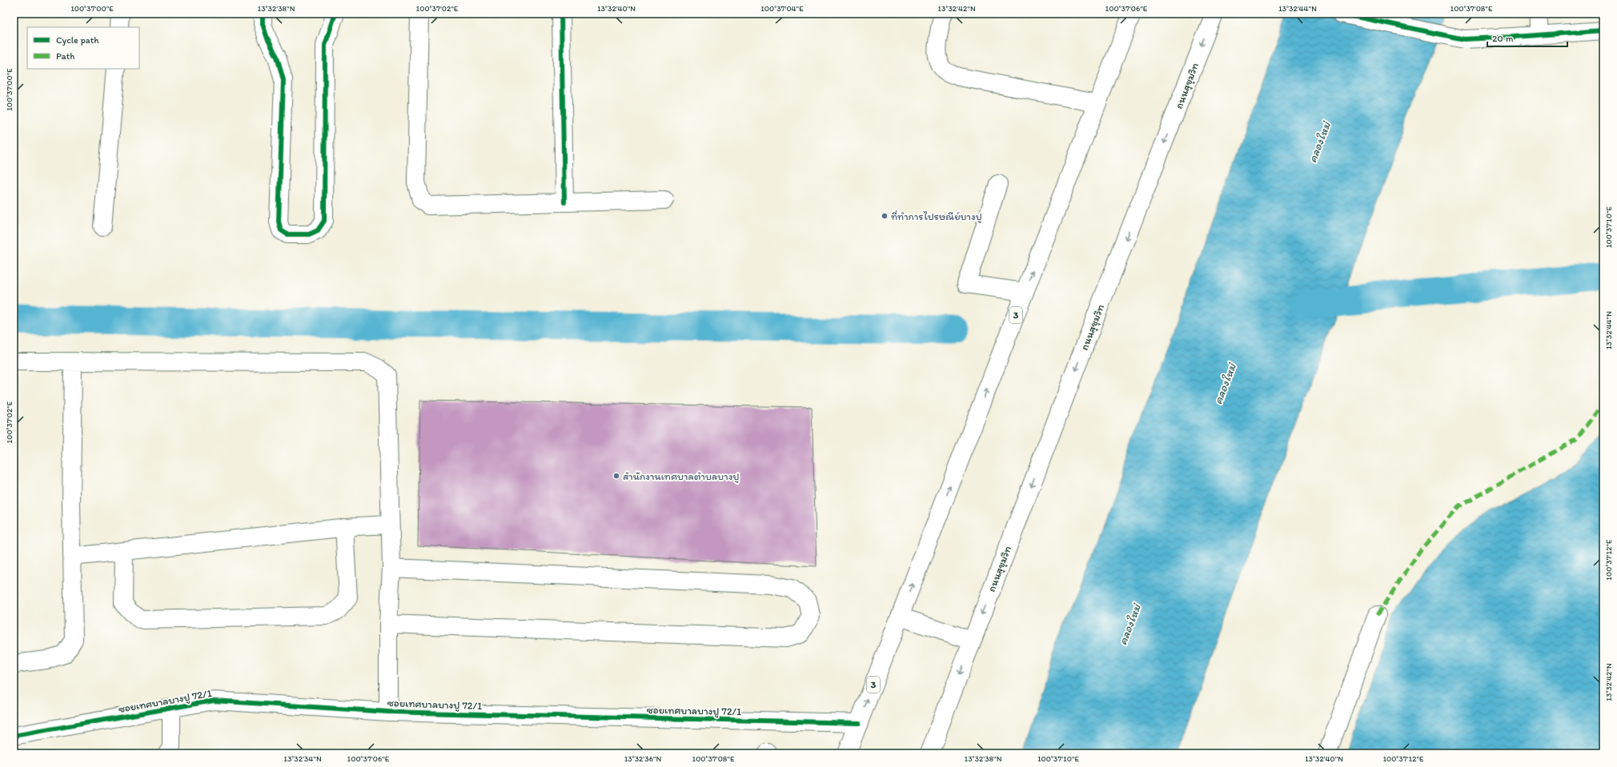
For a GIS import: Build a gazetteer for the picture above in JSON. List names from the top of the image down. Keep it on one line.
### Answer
{"streets":{"main road":["ถนนสุขุมวิท","3","ซอยเทศบาลบางปู 72/1"]},"crossings":[["3","ซอยเทศบาลบางปู 72/1"]],"water":["คลองใหม่"],"places":["ที่ทำการไปรษณีย์บางปู","สำนักงานเทศบาลตำบลบางปู"],"legend":["Cycle path","Path"],"scale_bar":"20 m","coordinates":["100°37'00\"E","13°32'38\"N","100°37'02\"E","13°32'40\"N","100°37'04\"E","13°32'42\"N","100°37'06\"E","13°32'44\"N","100°37'08\"E","100°37'10\"E","100°37'12\"E","13°32'34\"N","13°32'36\"N"]}
